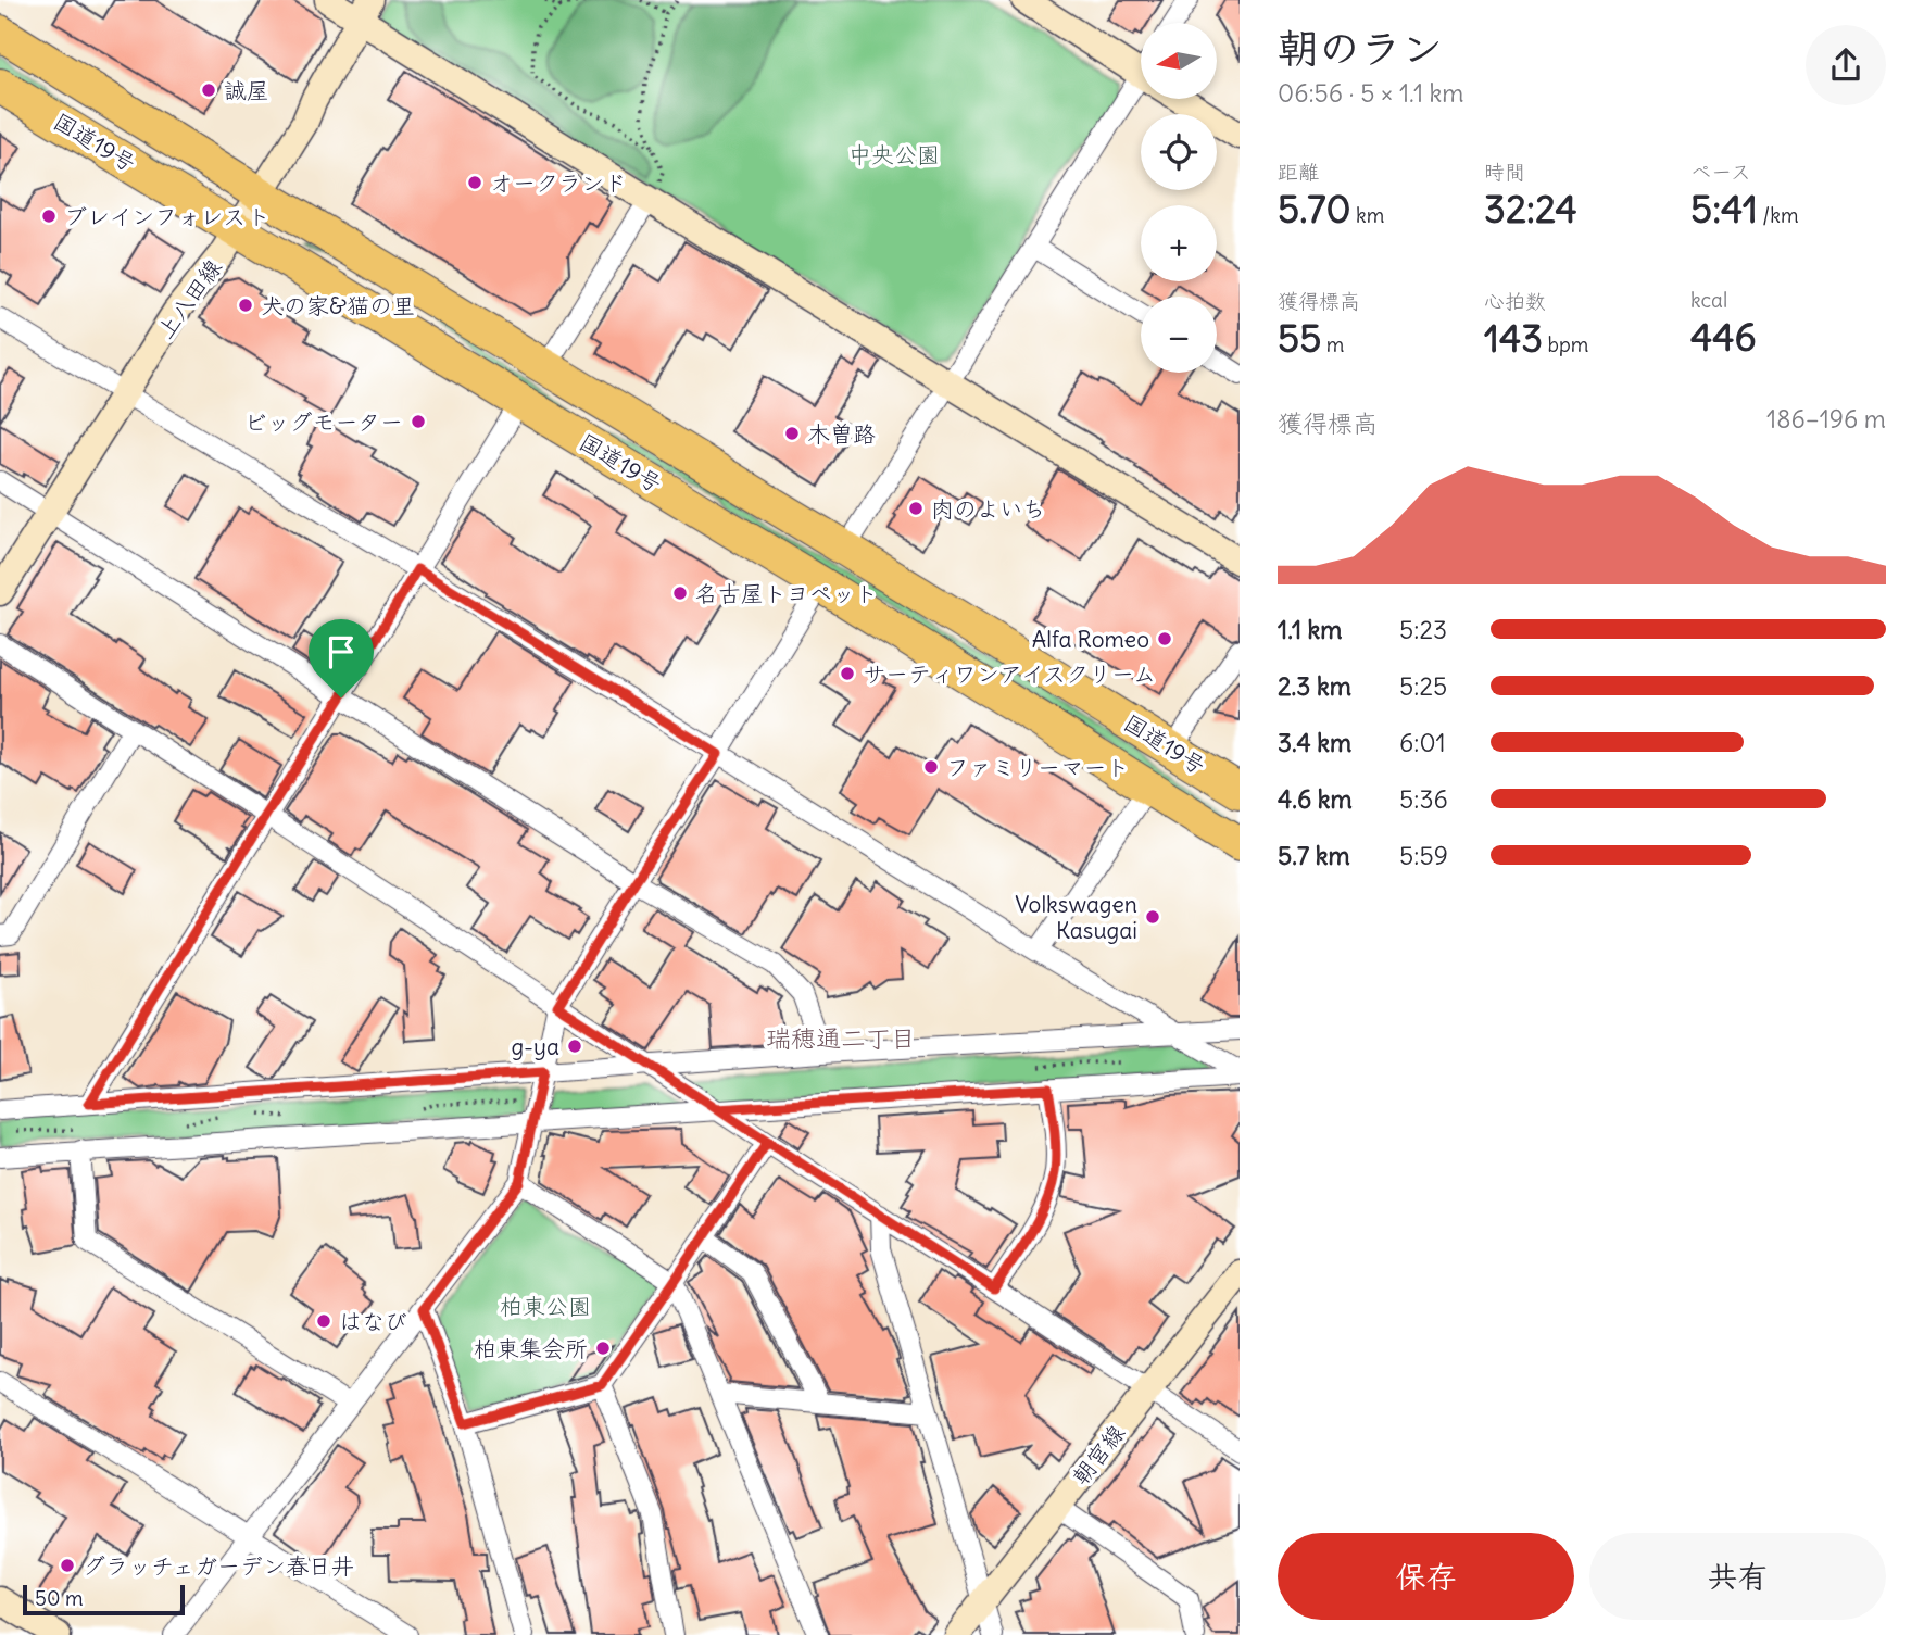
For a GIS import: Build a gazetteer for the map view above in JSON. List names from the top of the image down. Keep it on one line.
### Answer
{"streets":{"highway":["国道19号"],"street":["上八田線","朝宮線"]},"crossings":[["国道19号","上八田線"]],"districts":["瑞穂通二丁目"],"parks":["中央公園","柏東公園"],"places":["誠屋","オークランド","ブレインフォレスト","犬の家&猫の里","ビッグモーター","木曽路","肉のよいち","名古屋トヨペット","Alfa Romeo","サーティワンアイスクリーム","ファミリーマート","Volkswagen Kasugai","g-ya","はなび","柏東集会所","グラッチェガーデン春日井"],"scale_bar":"50 m","north":"left","page":{"heading":["朝のラン","06:56 · 5 × 1.1 km"],"map_buttons":["+","−"],"stats":[["距離","5.70 km"],["時間","32:24"],["ペース","5:41 /km"],["獲得標高","55 m"],["心拍数","143 bpm"],["kcal","446"]],"chart":["獲得標高","186–196 m"],"list":[{"name":"1.1 km","note":"5:23"},{"name":"2.3 km","note":"5:25"},{"name":"3.4 km","note":"6:01"},{"name":"4.6 km","note":"5:36"},{"name":"5.7 km","note":"5:59"}],"buttons":["保存","共有"],"scale":"50 m"}}
